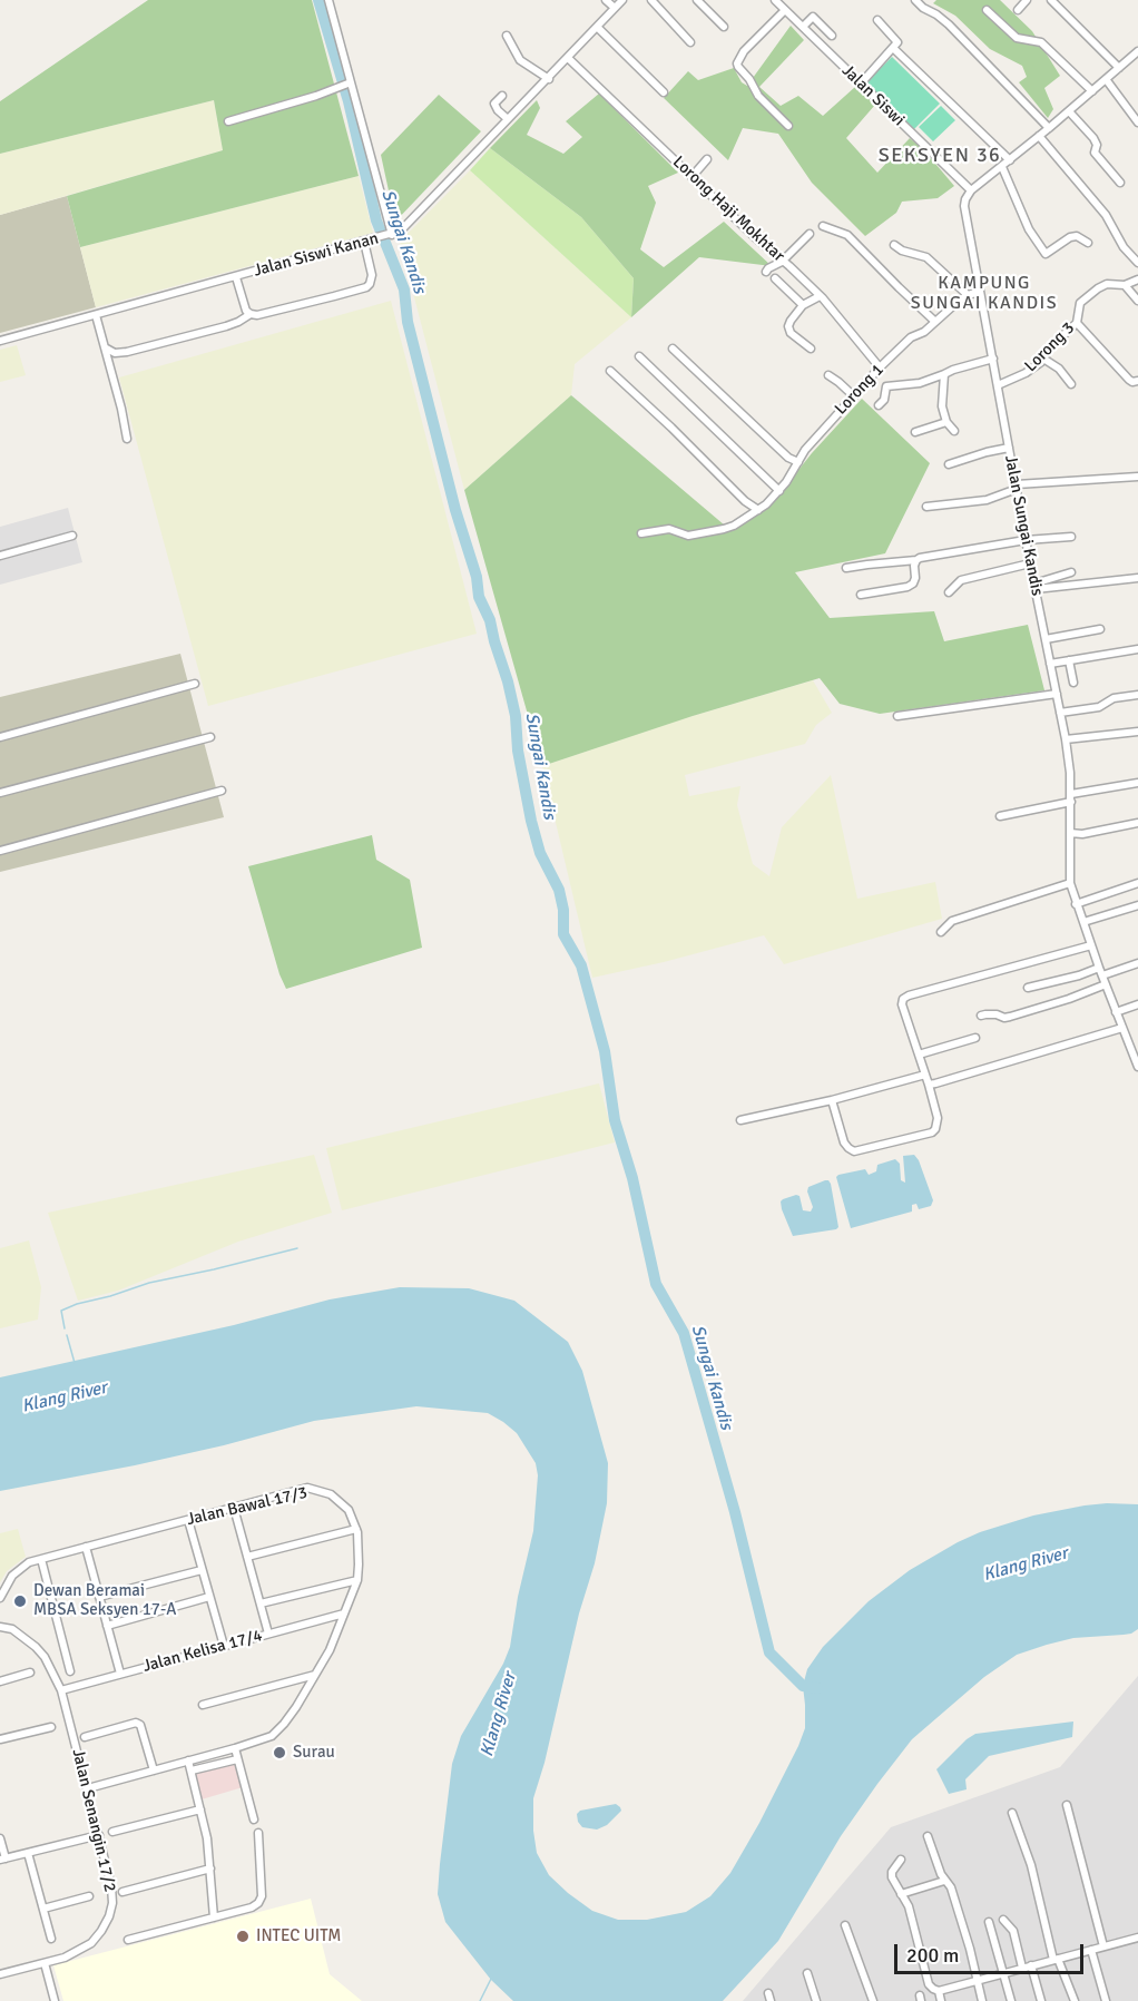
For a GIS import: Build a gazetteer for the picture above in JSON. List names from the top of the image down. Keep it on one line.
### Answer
{"streets":{"street":["Jalan Siswi","Lorong Haji Mokhtar","Jalan Siswi Kanan","Lorong 3","Lorong 1","Jalan Sungai Kandis","Jalan Bawal 17/3","Jalan Kelisa 17/4","Jalan Senangin 17/2"]},"crossings":[["Jalan Siswi","Jalan Sungai Kandis"],["Lorong Haji Mokhtar","Jalan Siswi Kanan"],["Lorong Haji Mokhtar","Lorong 1"],["Lorong 3","Jalan Sungai Kandis"],["Lorong 1","Jalan Sungai Kandis"],["Jalan Bawal 17/3","Jalan Kelisa 17/4"],["Jalan Bawal 17/3","Jalan Senangin 17/2"],["Jalan Kelisa 17/4","Jalan Senangin 17/2"]],"districts":["SEKSYEN 36","KAMPUNG SUNGAI KANDIS"],"water":["Sungai Kandis","Klang River"],"places":["Dewan Beramai MBSA Seksyen 17-A","Surau","INTEC UITM"],"scale_bar":"200 m"}
